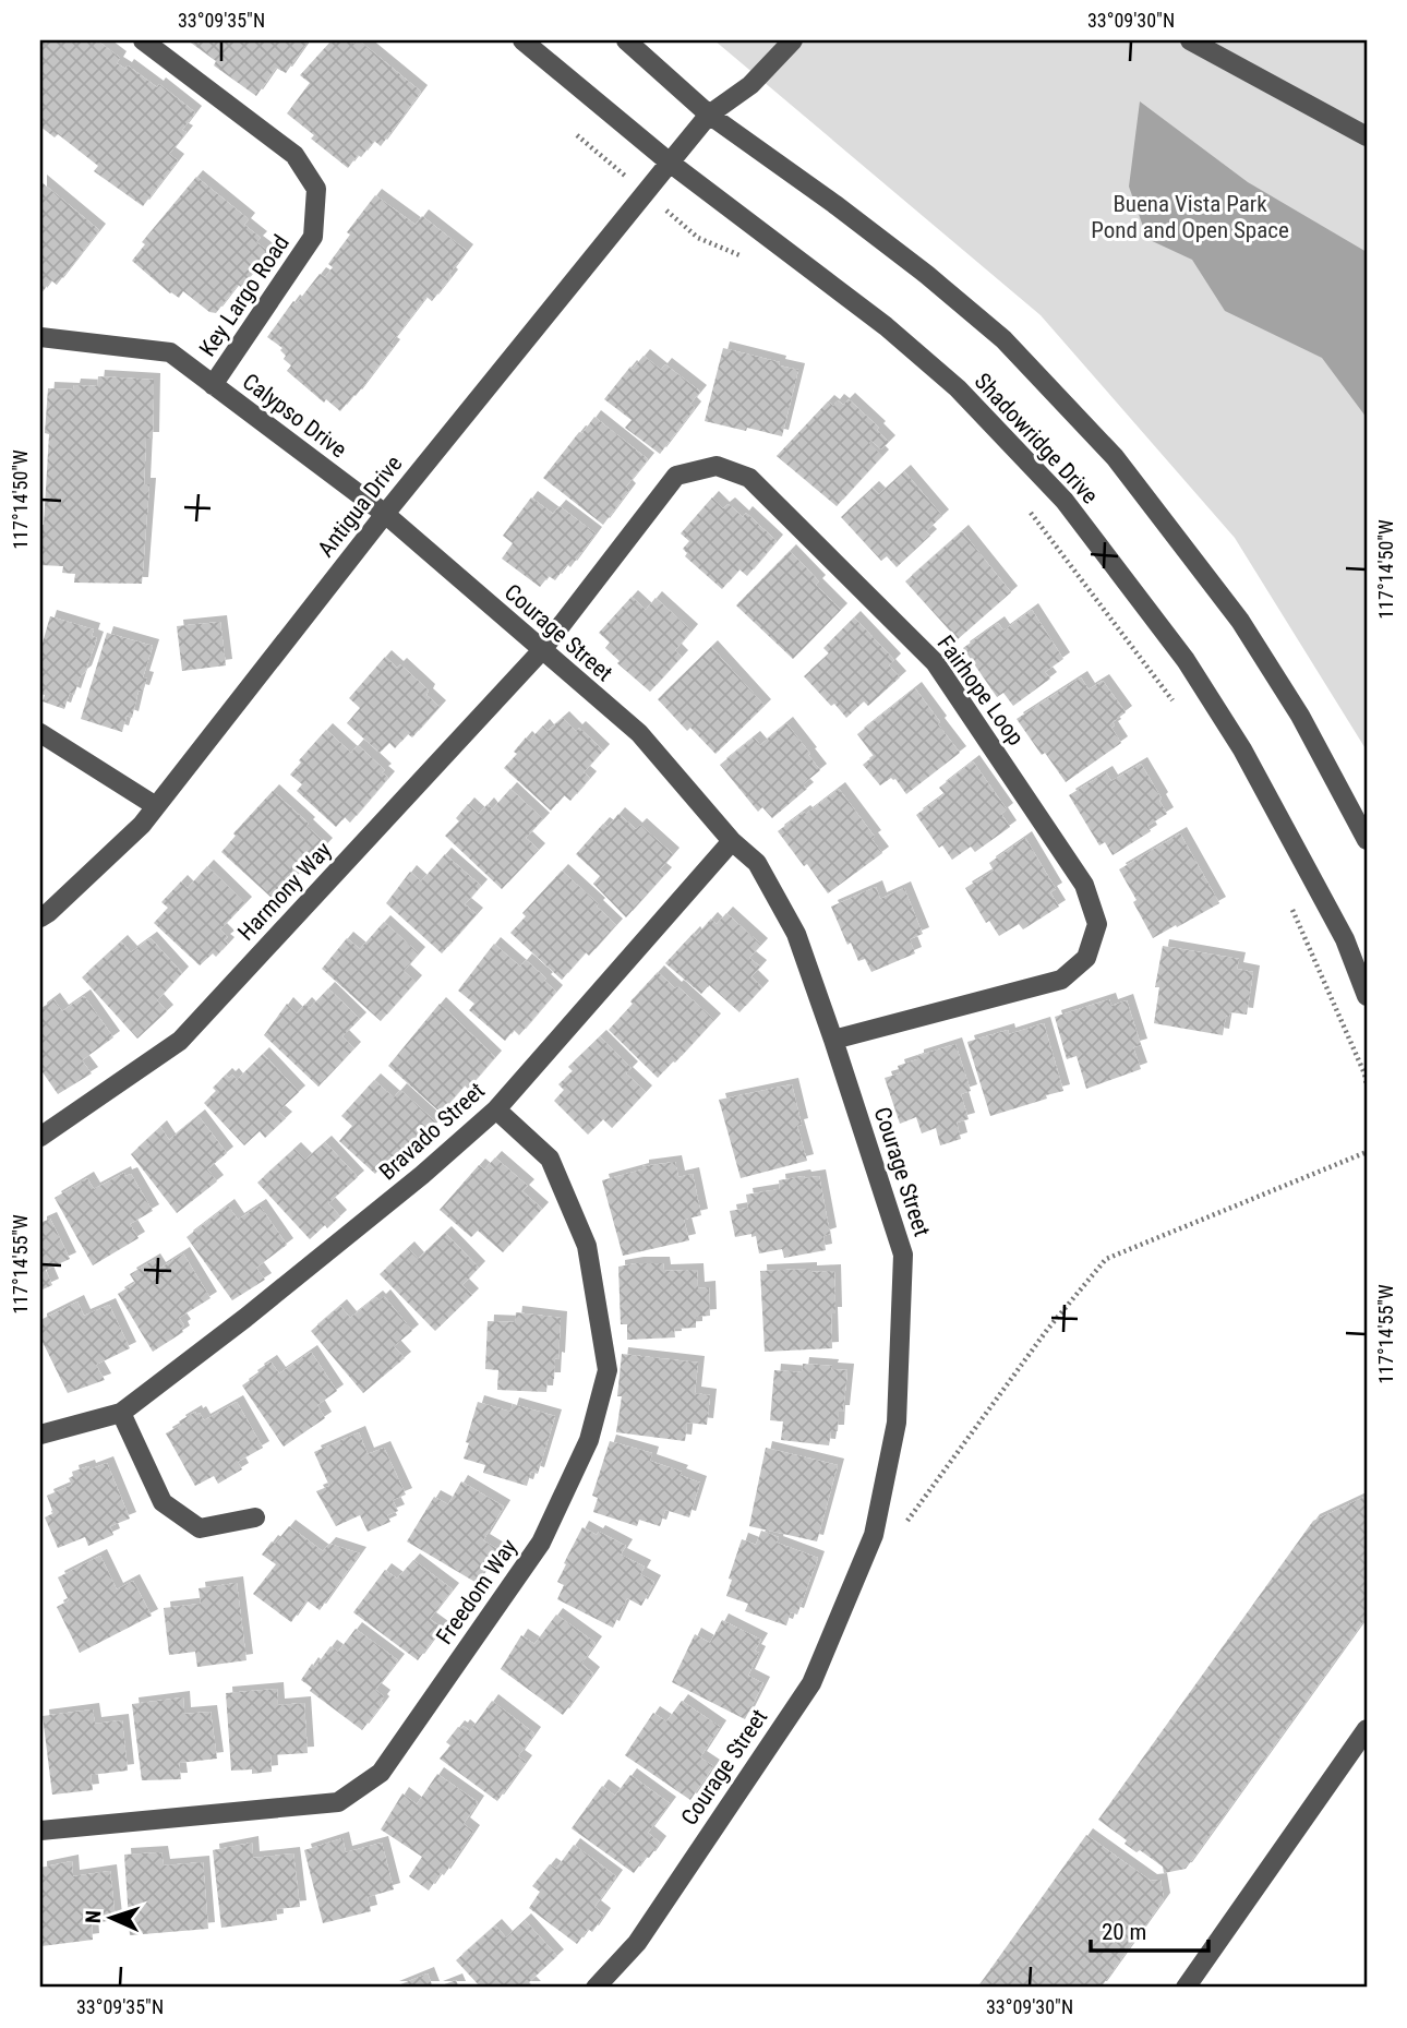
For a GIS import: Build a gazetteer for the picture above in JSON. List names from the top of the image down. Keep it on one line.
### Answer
{"streets":{"street":["Key Largo Road","Calypso Drive","Shadowridge Drive","Antigua Drive","Courage Street","Fairhope Loop","Harmony Way","Bravado Street","Freedom Way"]},"crossings":[["Key Largo Road","Calypso Drive"],["Calypso Drive","Antigua Drive"],["Calypso Drive","Courage Street"],["Shadowridge Drive","Antigua Drive"],["Antigua Drive","Courage Street"],["Courage Street","Fairhope Loop"],["Courage Street","Harmony Way"],["Courage Street","Bravado Street"],["Fairhope Loop","Harmony Way"],["Bravado Street","Freedom Way"]],"parks":["Buena Vista Park Pond and Open Space"],"scale_bar":"20 m","north":"left","coordinates":["33°09'35\"N","33°09'30\"N","117°14'50\"W","117°14'55\"W"]}
